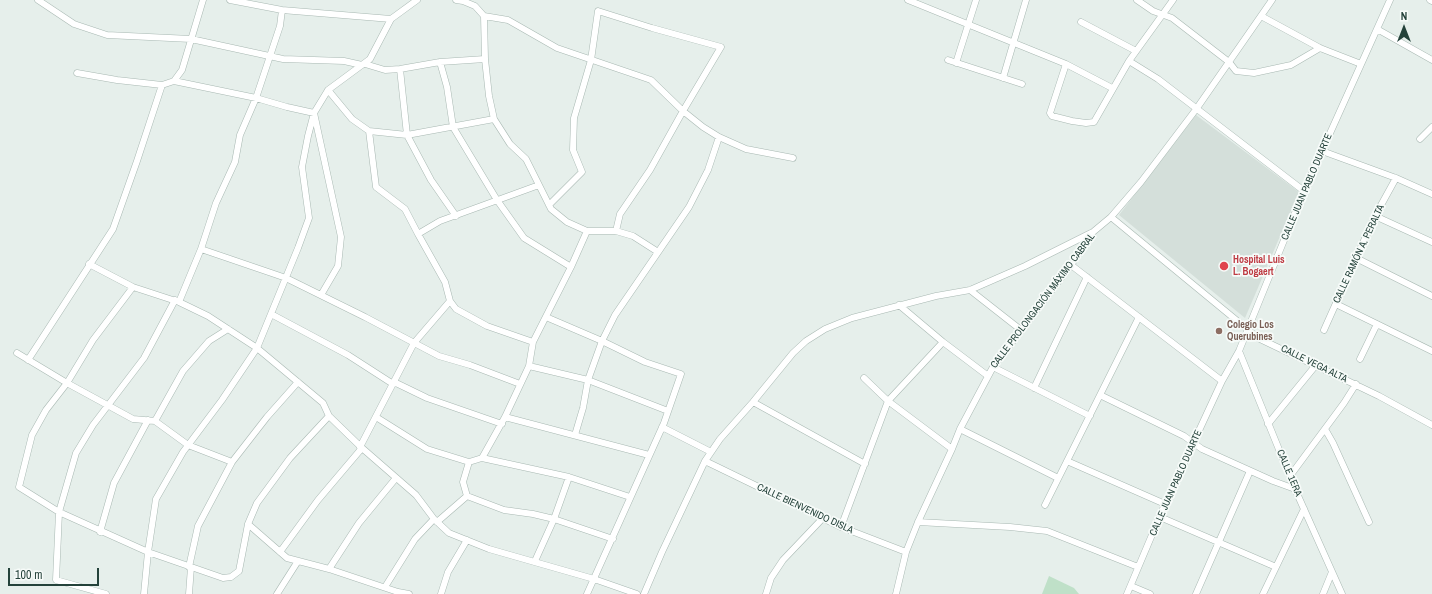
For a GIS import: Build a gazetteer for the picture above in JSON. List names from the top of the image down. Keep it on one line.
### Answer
{"streets":{"street":["CALLE JUAN PABLO DUARTE","CALLE RAMÓN A. PERALTA","CALLE PROLONGACIÓN MÁXIMO CABRAL","CALLE VEGA ALTA","CALLE 1ERA","CALLE BIENVENIDO DISLA"]},"crossings":[["CALLE JUAN PABLO DUARTE","CALLE VEGA ALTA"],["CALLE JUAN PABLO DUARTE","CALLE 1ERA"],["CALLE PROLONGACIÓN MÁXIMO CABRAL","CALLE VEGA ALTA"],["CALLE PROLONGACIÓN MÁXIMO CABRAL","CALLE BIENVENIDO DISLA"]],"places":["Hospital Luis L. Bogaert","Colegio Los Querubines"],"scale_bar":"100 m","north":"top"}
